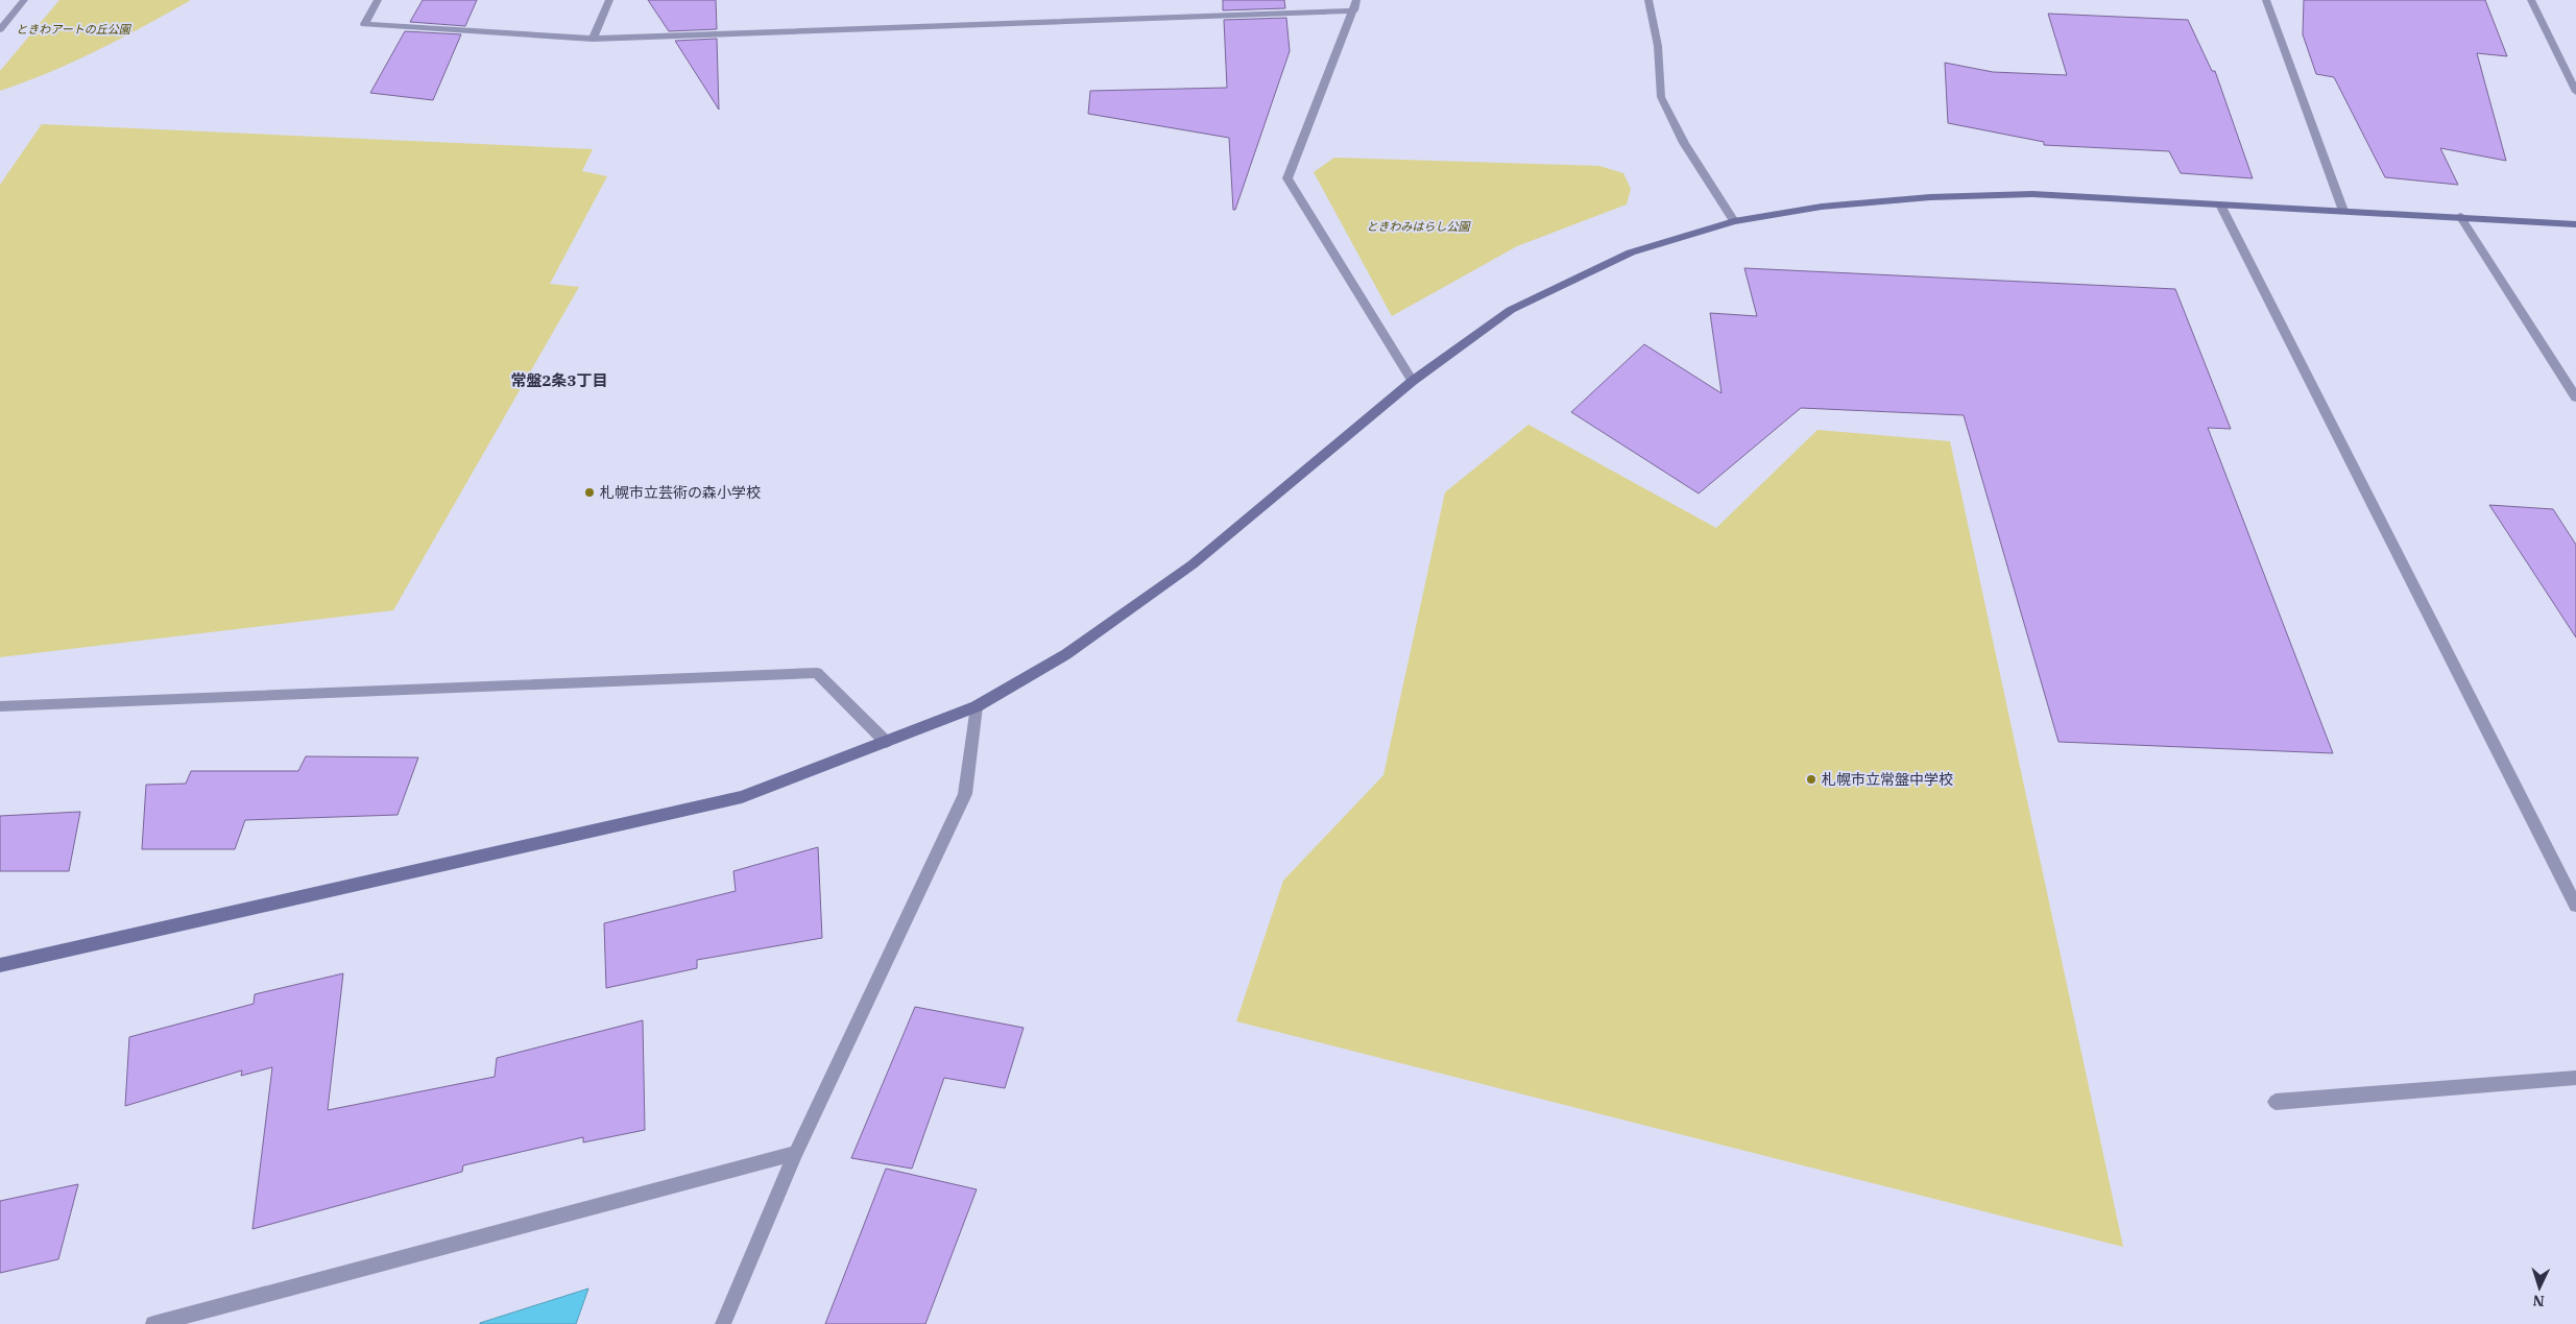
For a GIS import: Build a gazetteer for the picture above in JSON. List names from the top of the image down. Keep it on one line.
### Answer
{"districts":["常盤2条3丁目"],"parks":["ときわアートの丘公園","ときわみはらし公園"],"places":["札幌市立芸術の森小学校","札幌市立常盤中学校"],"north":"bottom"}
